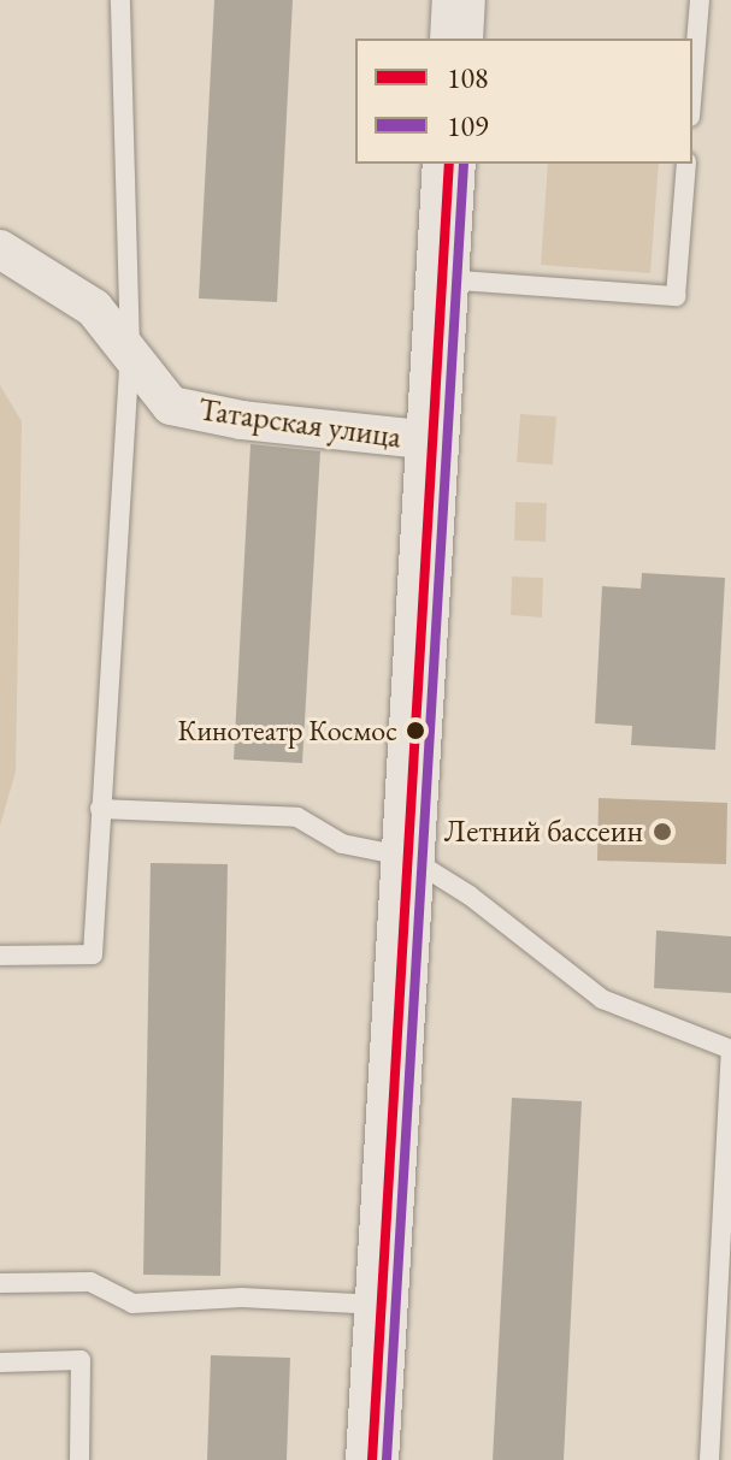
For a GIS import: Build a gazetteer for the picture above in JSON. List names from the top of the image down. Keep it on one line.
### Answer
{"streets":{"street":["Татарская улица"]},"places":["Кинотеатр Космос","Летний бассеин"],"lines":["transit line 108","transit line 109"],"legend":["108","109"]}
